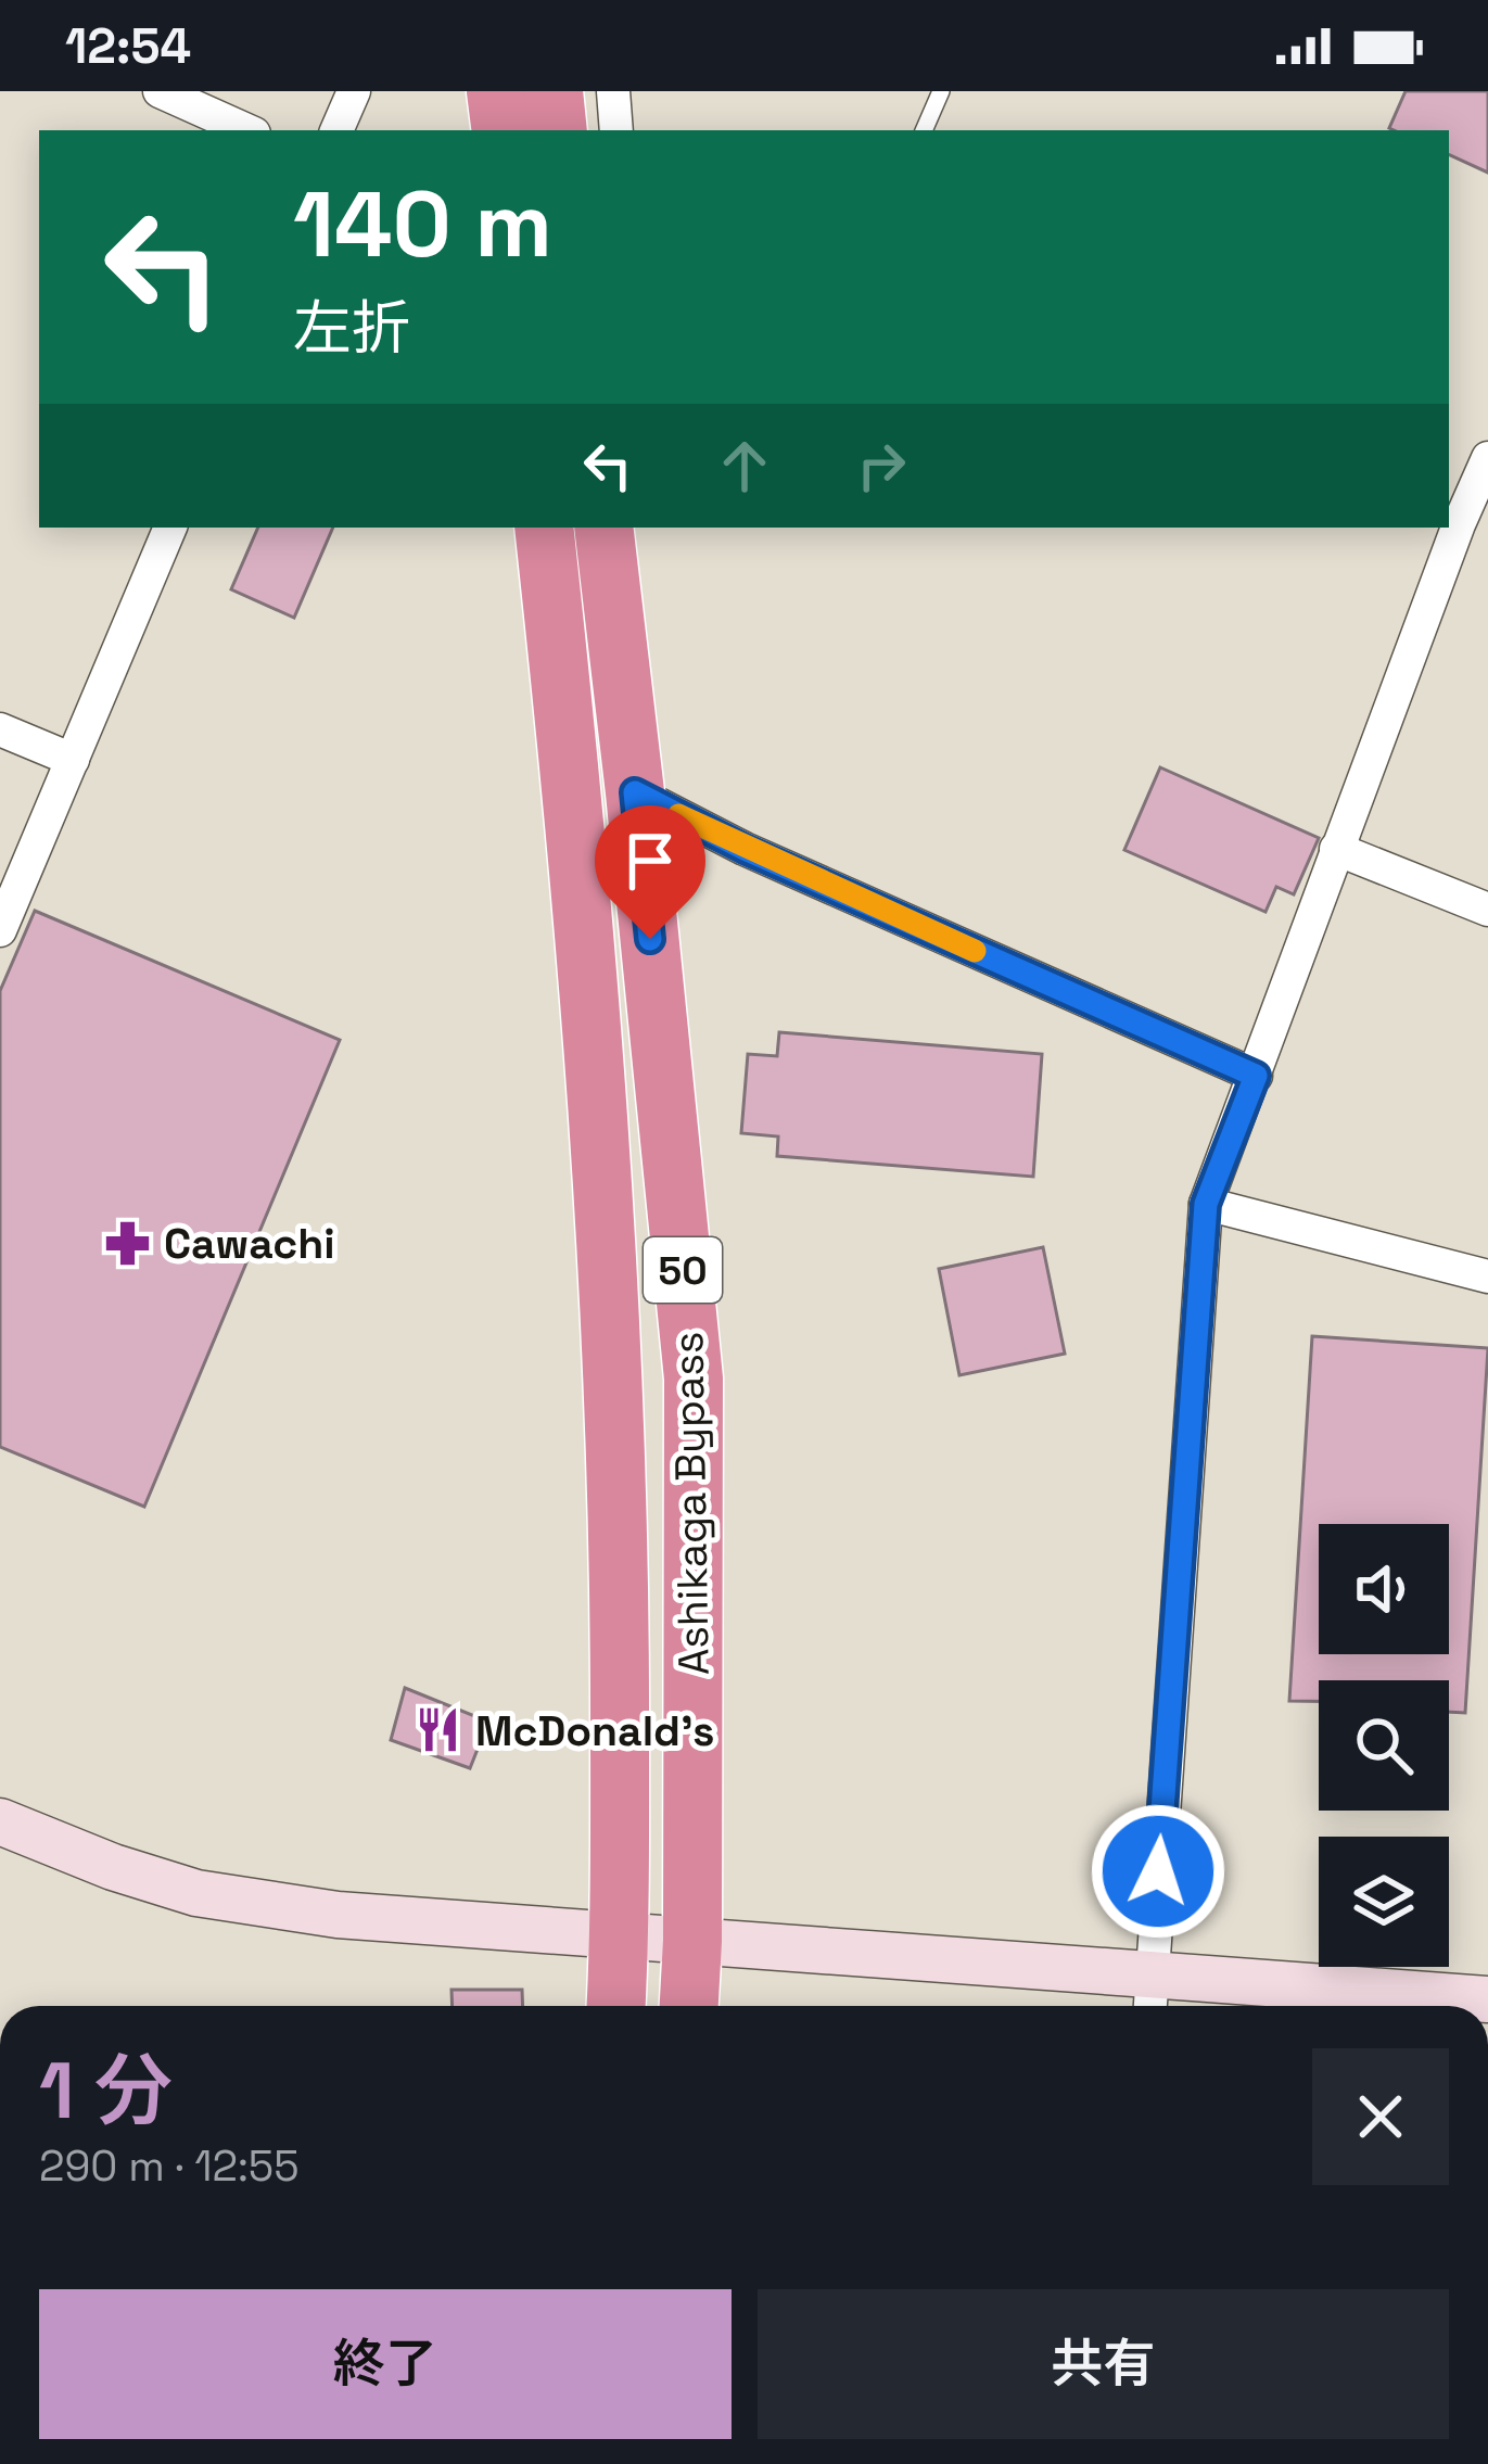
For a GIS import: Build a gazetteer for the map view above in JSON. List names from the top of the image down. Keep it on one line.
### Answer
{"streets":{"highway":["50","Ashikaga Bypass"]},"places":{"pharmacy":["Cawachi"],"restaurant":["McDonald's"]},"page":{"status":"12:54","turn":["140 m","左折"],"heading":["1 分","290 m · 12:55"],"buttons":["終了","共有"]}}
